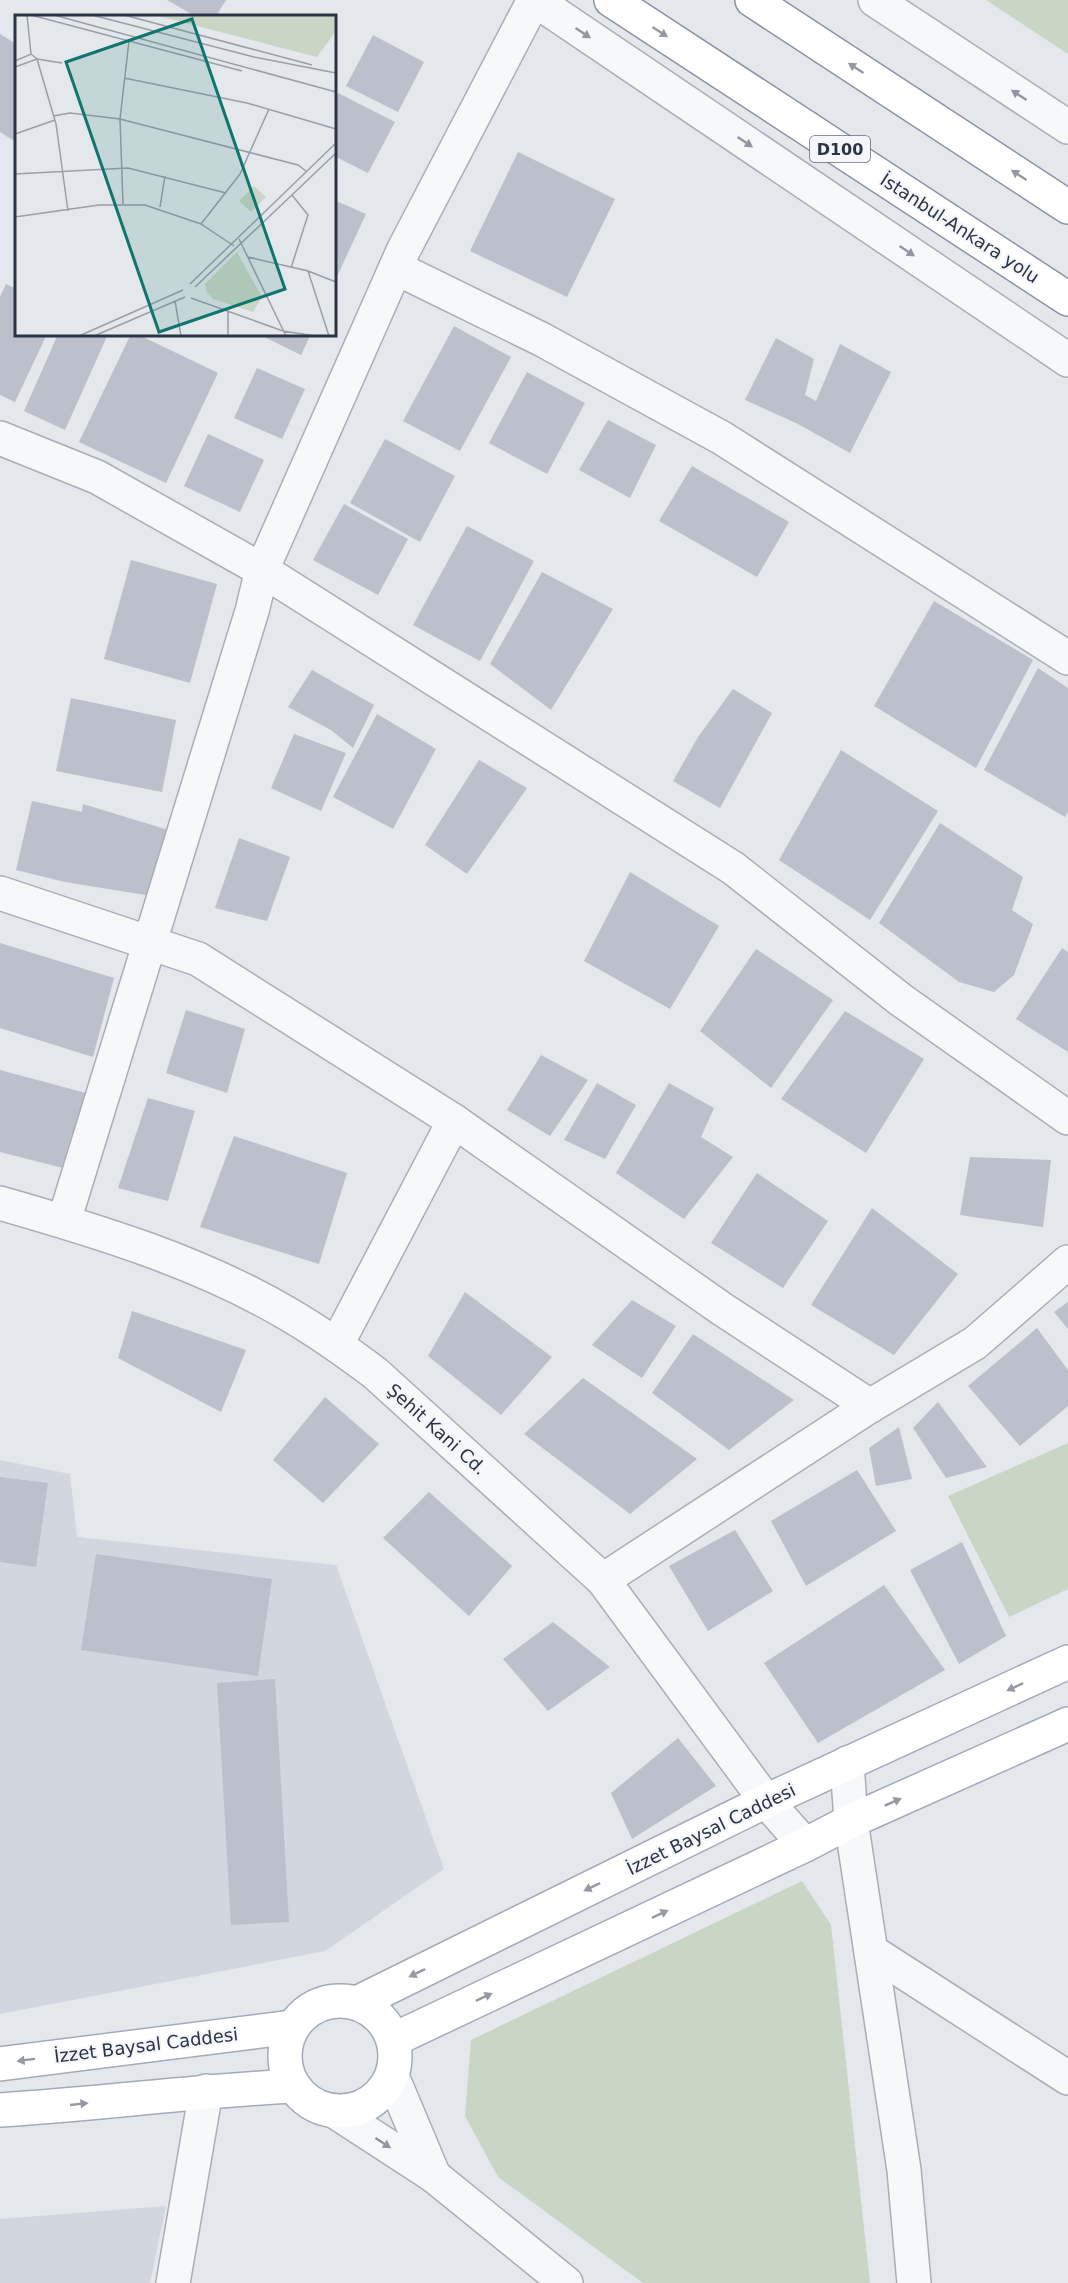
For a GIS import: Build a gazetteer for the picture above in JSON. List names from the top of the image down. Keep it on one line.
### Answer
{"streets":{"main road":["D100","İstanbul-Ankara yolu","İzzet Baysal Caddesi"],"street":["Şehit Kani Cd."]},"crossings":[["Şehit Kani Cd.","İzzet Baysal Caddesi"]]}
